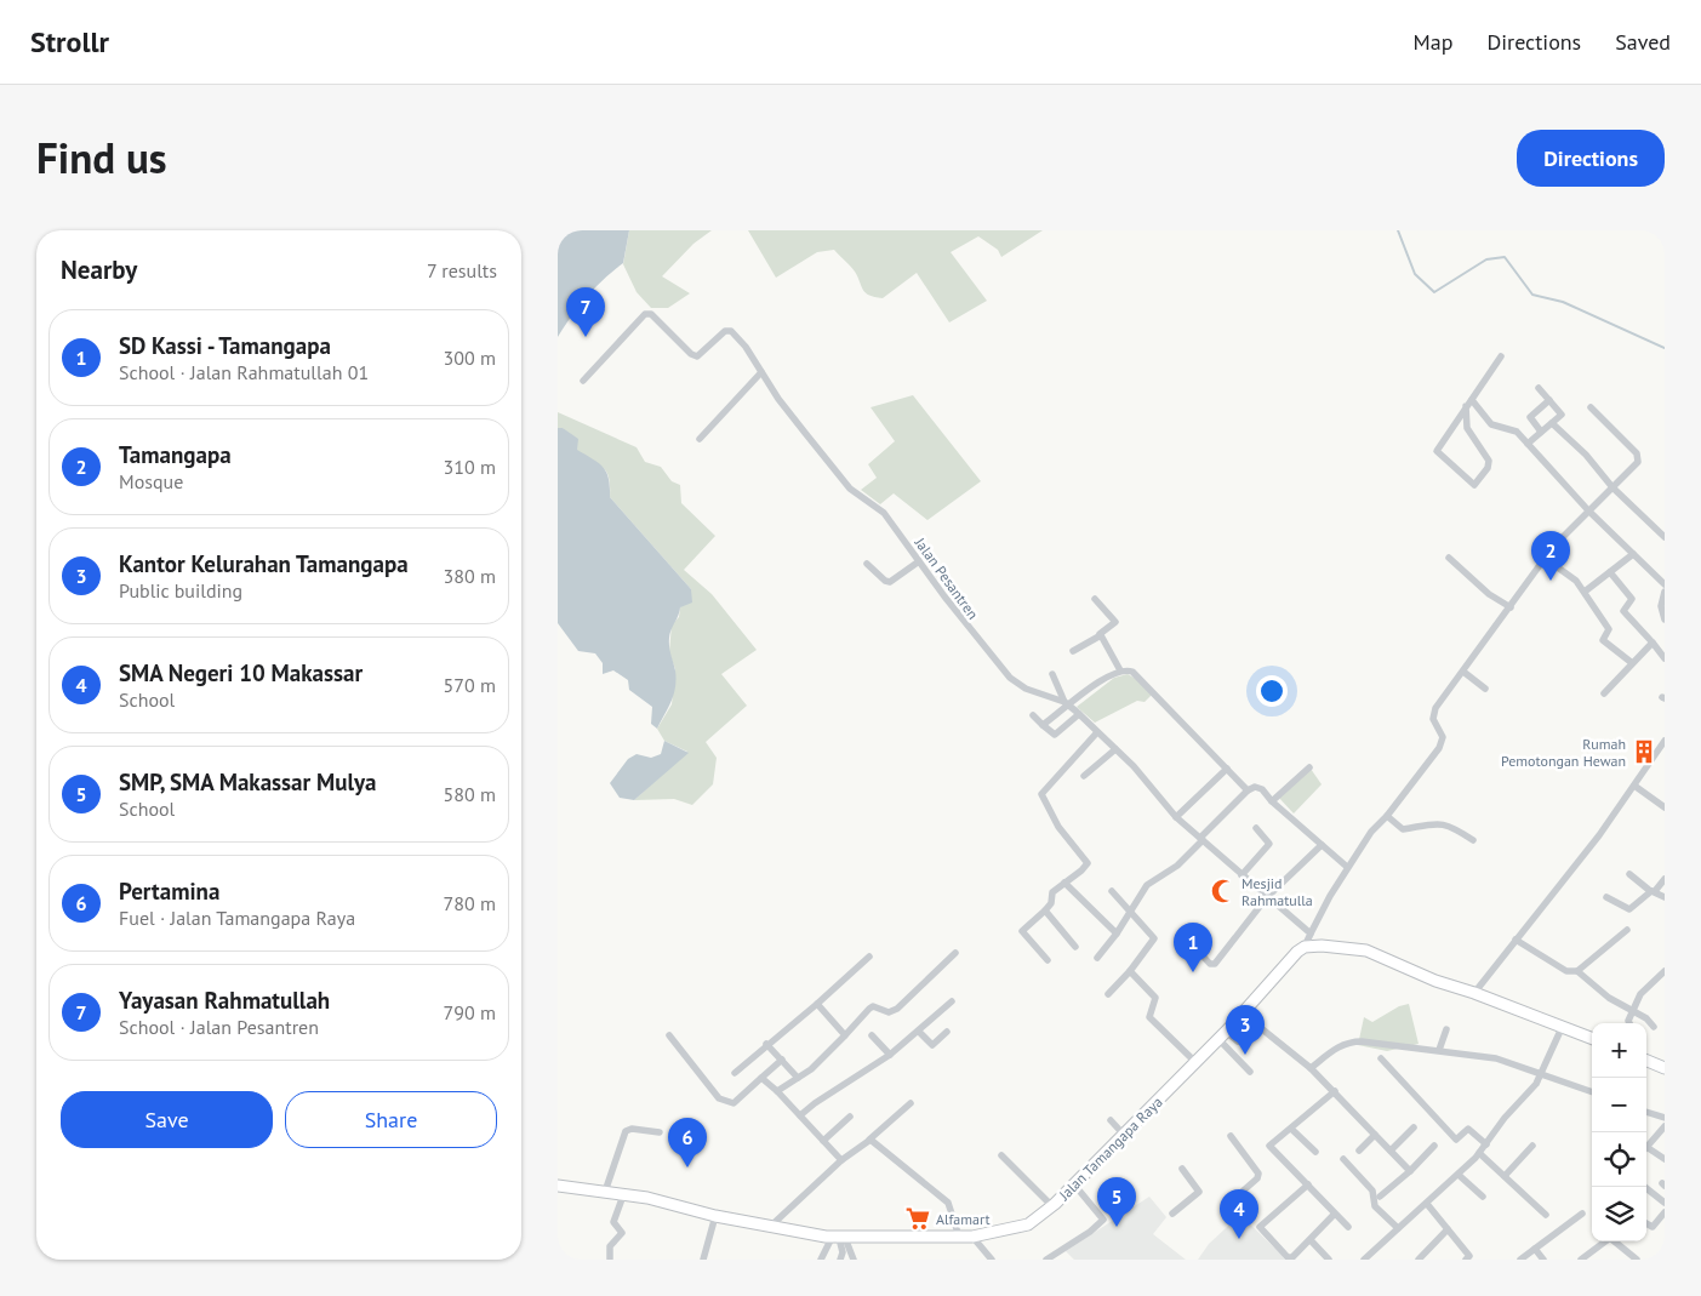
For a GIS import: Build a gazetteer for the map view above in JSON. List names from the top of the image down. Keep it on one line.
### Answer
{"streets":{"main road":["Jalan Tamangapa Raya"],"street":["Jalan Pesantren"]},"places":{"building":["Rumah Pemotongan Hewan"],"mosque":["Mesjid Rahmatulla"],"supermarket":["Alfamart"]},"page":{"header":"Strollr","nav":["Map","Directions","Saved"],"title":"Find us","buttons":["Directions",["Save","Share"]],"heading":["Nearby","7 results"],"pins":["7","2","1","3","6","5","4"],"list":[{"mark":"1","name":"SD Kassi - Tamangapa","note":"School · Jalan Rahmatullah 01","value":"300 m"},{"mark":"2","name":"Tamangapa","note":"Mosque","value":"310 m"},{"mark":"3","name":"Kantor Kelurahan Tamangapa","note":"Public building","value":"380 m"},{"mark":"4","name":"SMA Negeri 10 Makassar","note":"School","value":"570 m"},{"mark":"5","name":"SMP, SMA Makassar Mulya","note":"School","value":"580 m"},{"mark":"6","name":"Pertamina","note":"Fuel · Jalan Tamangapa Raya","value":"780 m"},{"mark":"7","name":"Yayasan Rahmatullah","note":"School · Jalan Pesantren","value":"790 m"}],"map_buttons":["+","−"]}}
